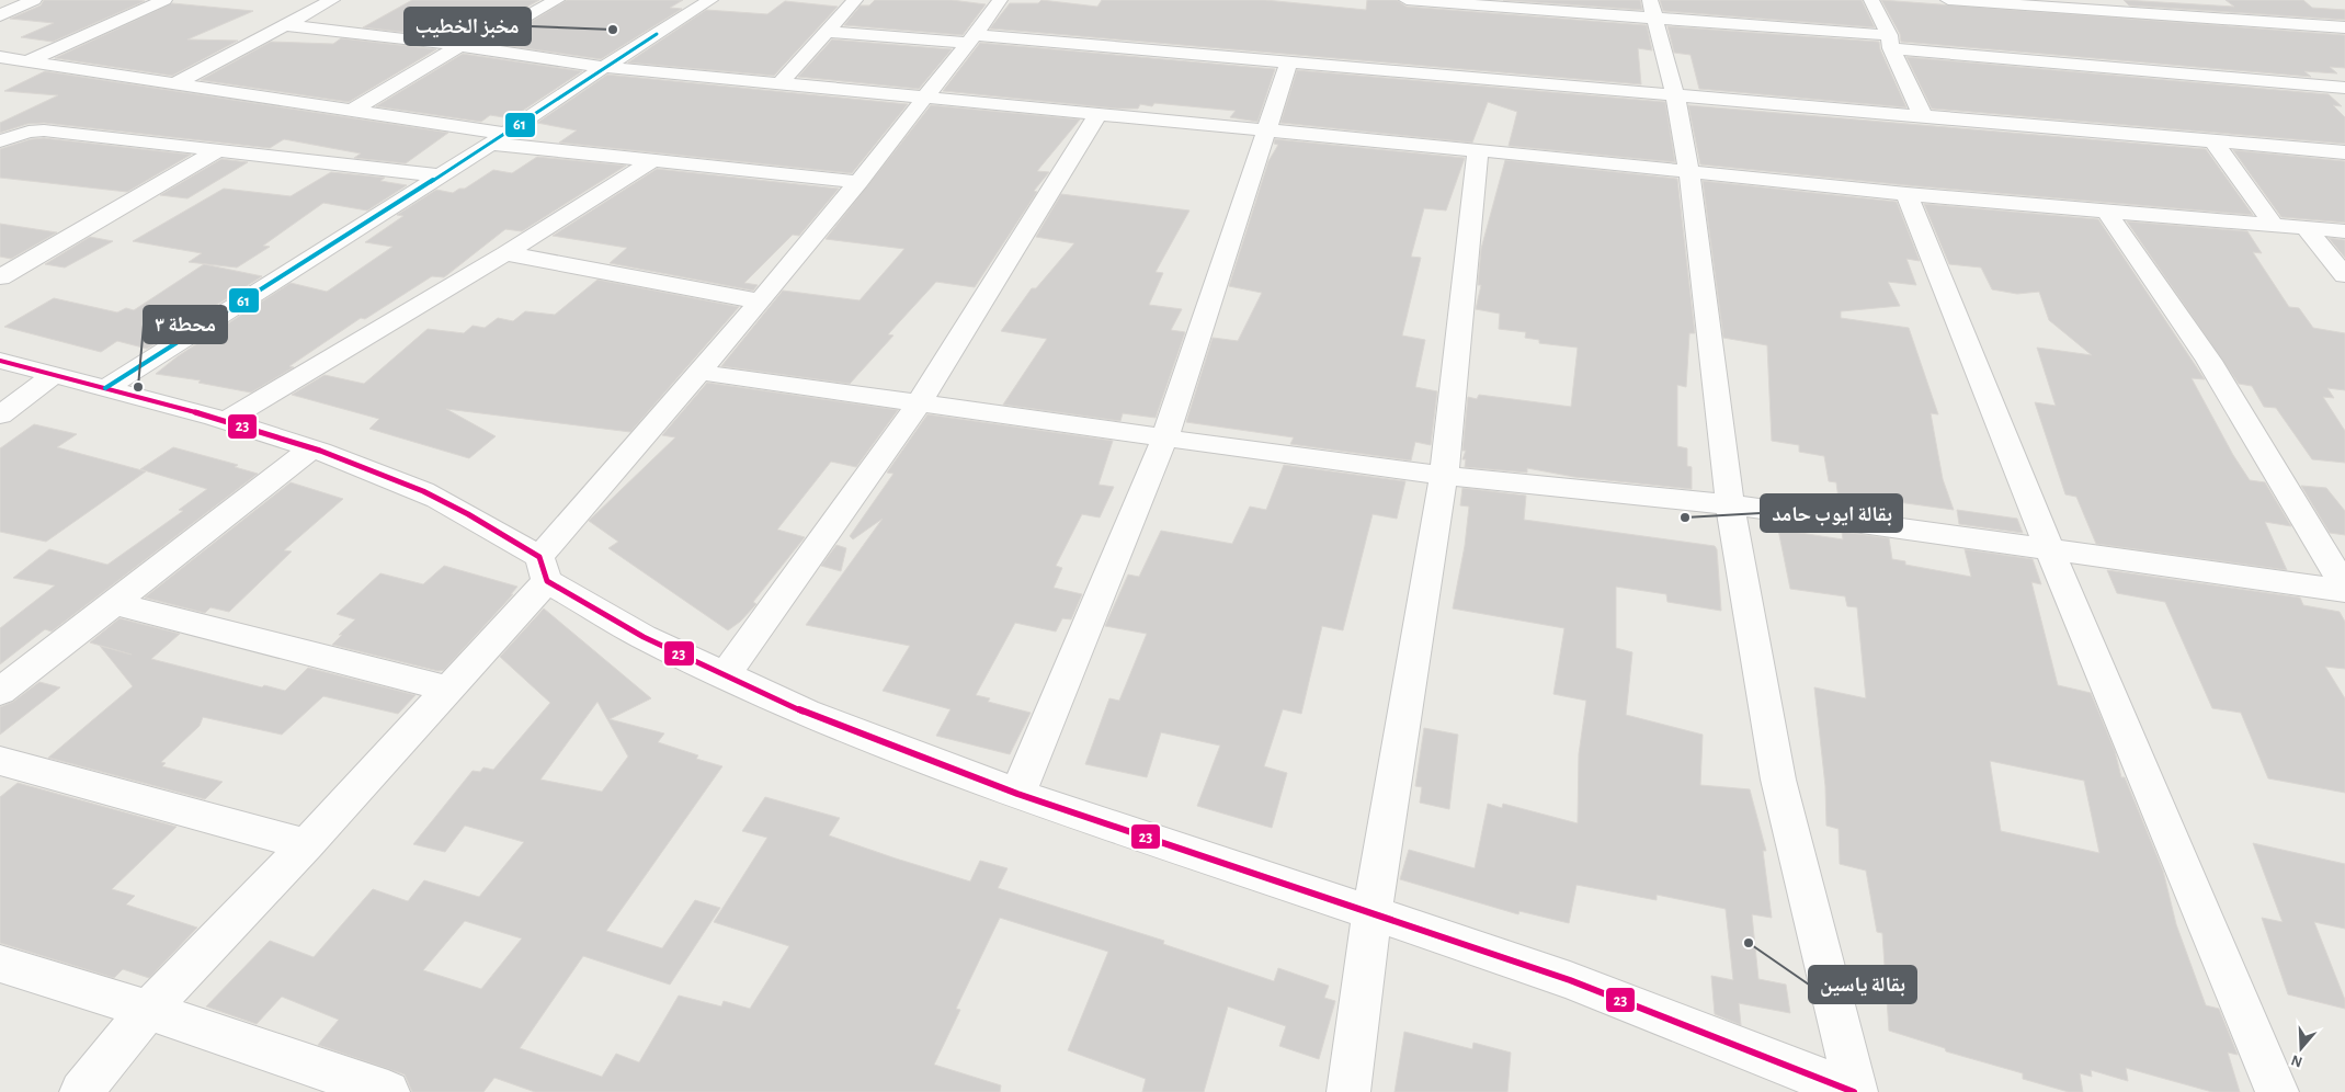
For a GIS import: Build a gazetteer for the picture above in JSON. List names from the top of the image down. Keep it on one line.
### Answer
{"places":["مخبز الخطيب","محطة ٣","بقالة ايوب حامد","بقالة ياسين"],"lines":["transit line 61","transit line 23"],"north":"bottom"}
